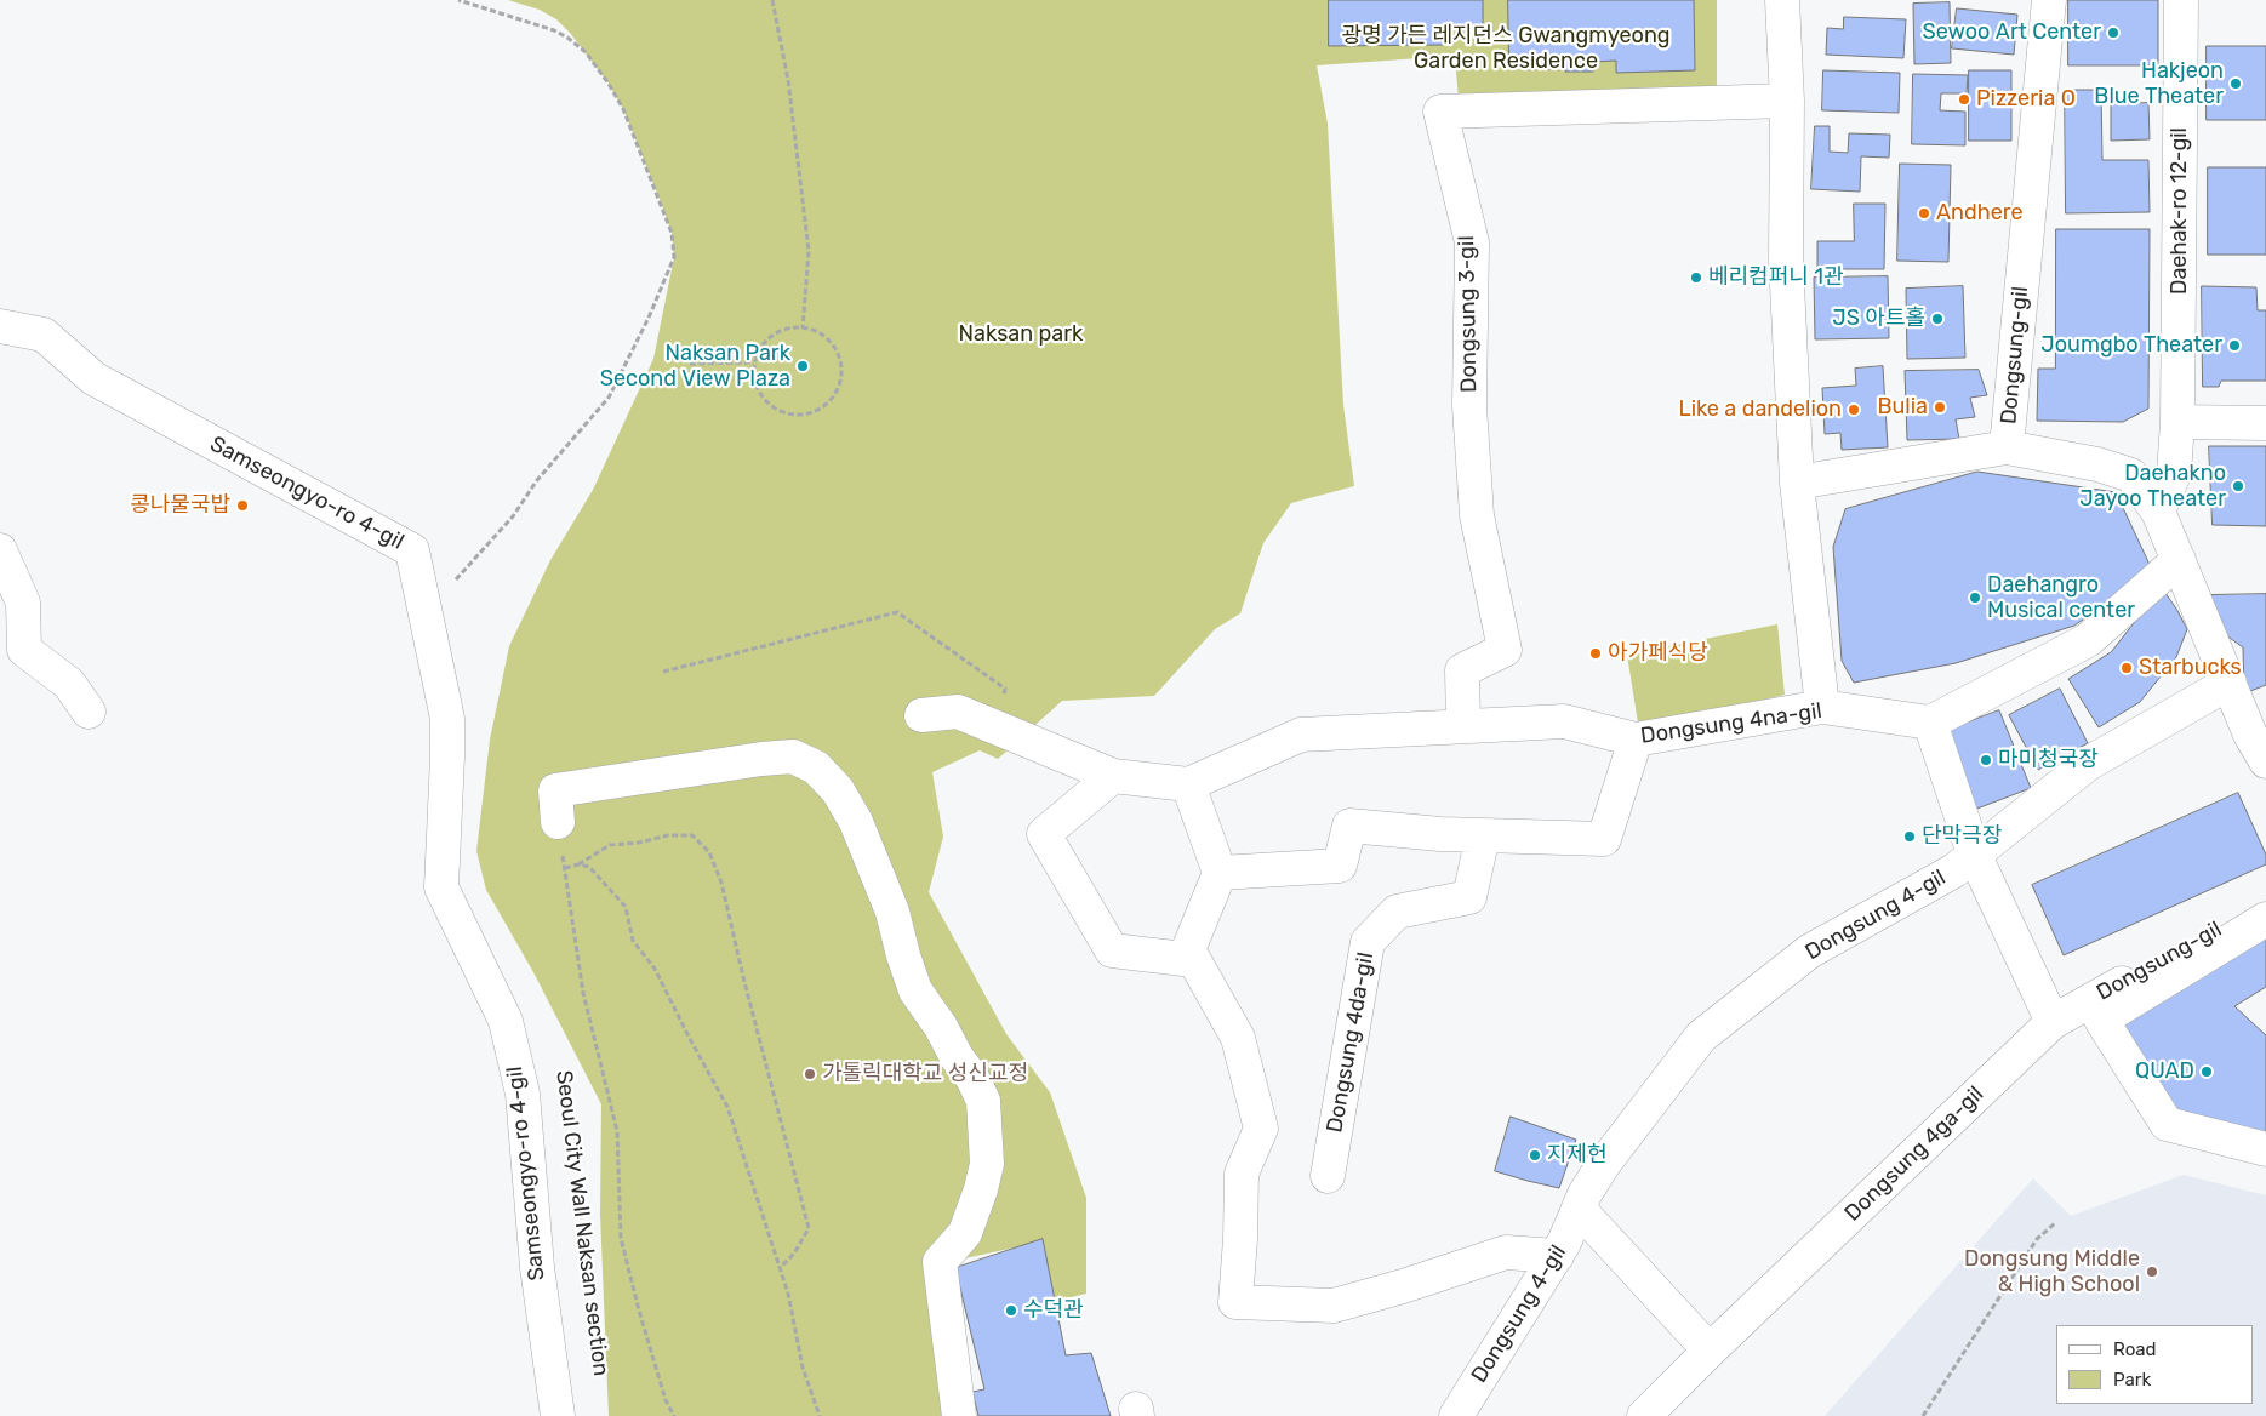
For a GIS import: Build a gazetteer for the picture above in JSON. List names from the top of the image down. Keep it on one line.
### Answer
{"streets":{"lane":["Daehak-ro 12-gil","Dongsung 3-gil","Dongsung-gil","Samseongyo-ro 4-gil","Dongsung 4na-gil","Dongsung 4-gil","Dongsung 4da-gil","Dongsung 4ga-gil"]},"crossings":[["Daehak-ro 12-gil","Dongsung-gil"],["Dongsung 3-gil","Dongsung 4na-gil"],["Dongsung-gil","Dongsung 4-gil"],["Dongsung-gil","Dongsung 4ga-gil"]],"parks":["광명 가든 레지던스 Gwangmyeong Garden Residence","Naksan park"],"places":["Sewoo Art Center","Hakjeon Blue Theater","Pizzeria O","Andhere","베리컴퍼니 1관","JS 아트홀","Joumgbo Theater","Naksan Park Second View Plaza","Bulia","Like a dandelion","Daehakno Jayoo Theater","콩나물국밥","Daehangro Musical center","아가페식당","Starbucks","마미청국장","단막극장","QUAD","가톨릭대학교 성신교정","지제헌","Dongsung Middle & High School","수덕관"],"legend":["Road","Park"]}
